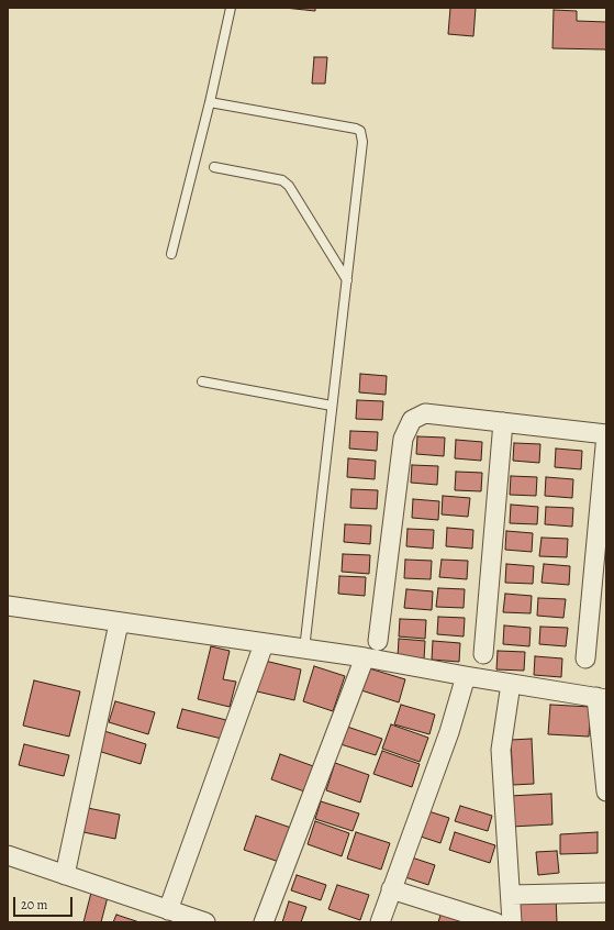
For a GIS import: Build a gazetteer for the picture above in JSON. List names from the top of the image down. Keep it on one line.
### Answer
{"scale_bar":"20 m"}
